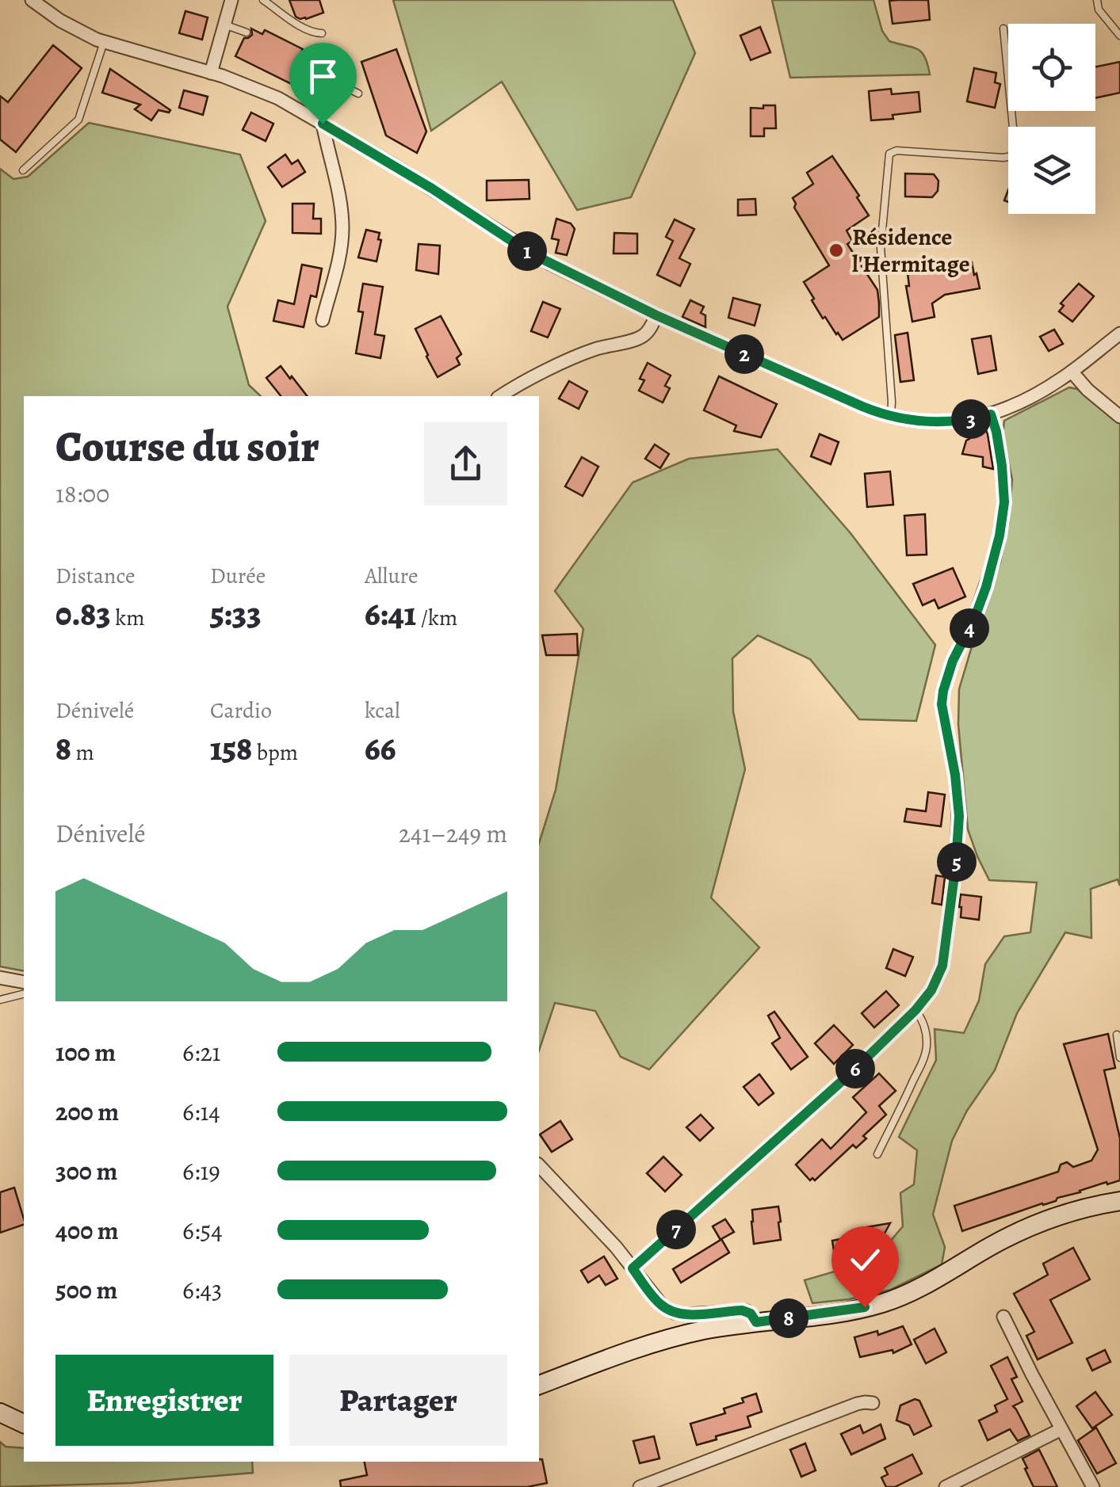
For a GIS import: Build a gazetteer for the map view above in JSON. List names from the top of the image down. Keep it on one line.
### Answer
{"places":["Résidence l'Hermitage"],"page":{"pins":["1","2","3","4","5","6","7","8"],"heading":["Course du soir","18:00"],"stats":[["Distance","0.83 km"],["Durée","5:33"],["Allure","6:41 /km"],["Dénivelé","8 m"],["Cardio","158 bpm"],["kcal","66"]],"chart":["Dénivelé","241–249 m"],"list":[{"name":"100 m","note":"6:21"},{"name":"200 m","note":"6:14"},{"name":"300 m","note":"6:19"},{"name":"400 m","note":"6:54"},{"name":"500 m","note":"6:43"}],"buttons":["Enregistrer","Partager"]}}
